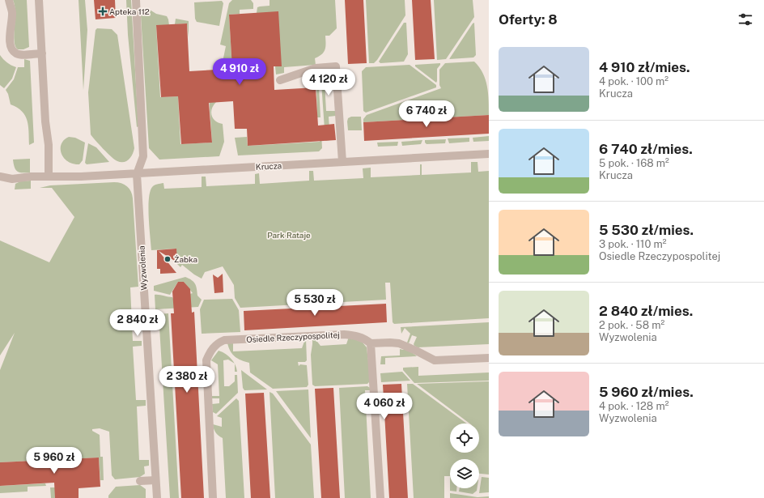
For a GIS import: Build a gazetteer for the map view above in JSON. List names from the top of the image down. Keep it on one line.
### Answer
{"streets":{"street":["Krucza","Wyzwolenia","Osiedle Rzeczypospolitej"]},"crossings":[["Krucza","Wyzwolenia"]],"parks":["Park Rataje"],"places":{"health":["Apteka 112"],"other":["Żabka"]},"page":{"heading":"Oferty: 8","list":[{"name":"4 910 zł/mies.","note":"4 pok. · 100 m² · Krucza"},{"name":"6 740 zł/mies.","note":"5 pok. · 168 m² · Krucza"},{"name":"5 530 zł/mies.","note":"3 pok. · 110 m² · Osiedle Rzeczypospolitej"},{"name":"2 840 zł/mies.","note":"2 pok. · 58 m² · Wyzwolenia"},{"name":"5 960 zł/mies.","note":"4 pok. · 128 m² · Wyzwolenia"}],"price":["4 910 zł","4 120 zł","6 740 zł","5 530 zł","2 840 zł","2 380 zł","4 060 zł","5 960 zł"]}}
